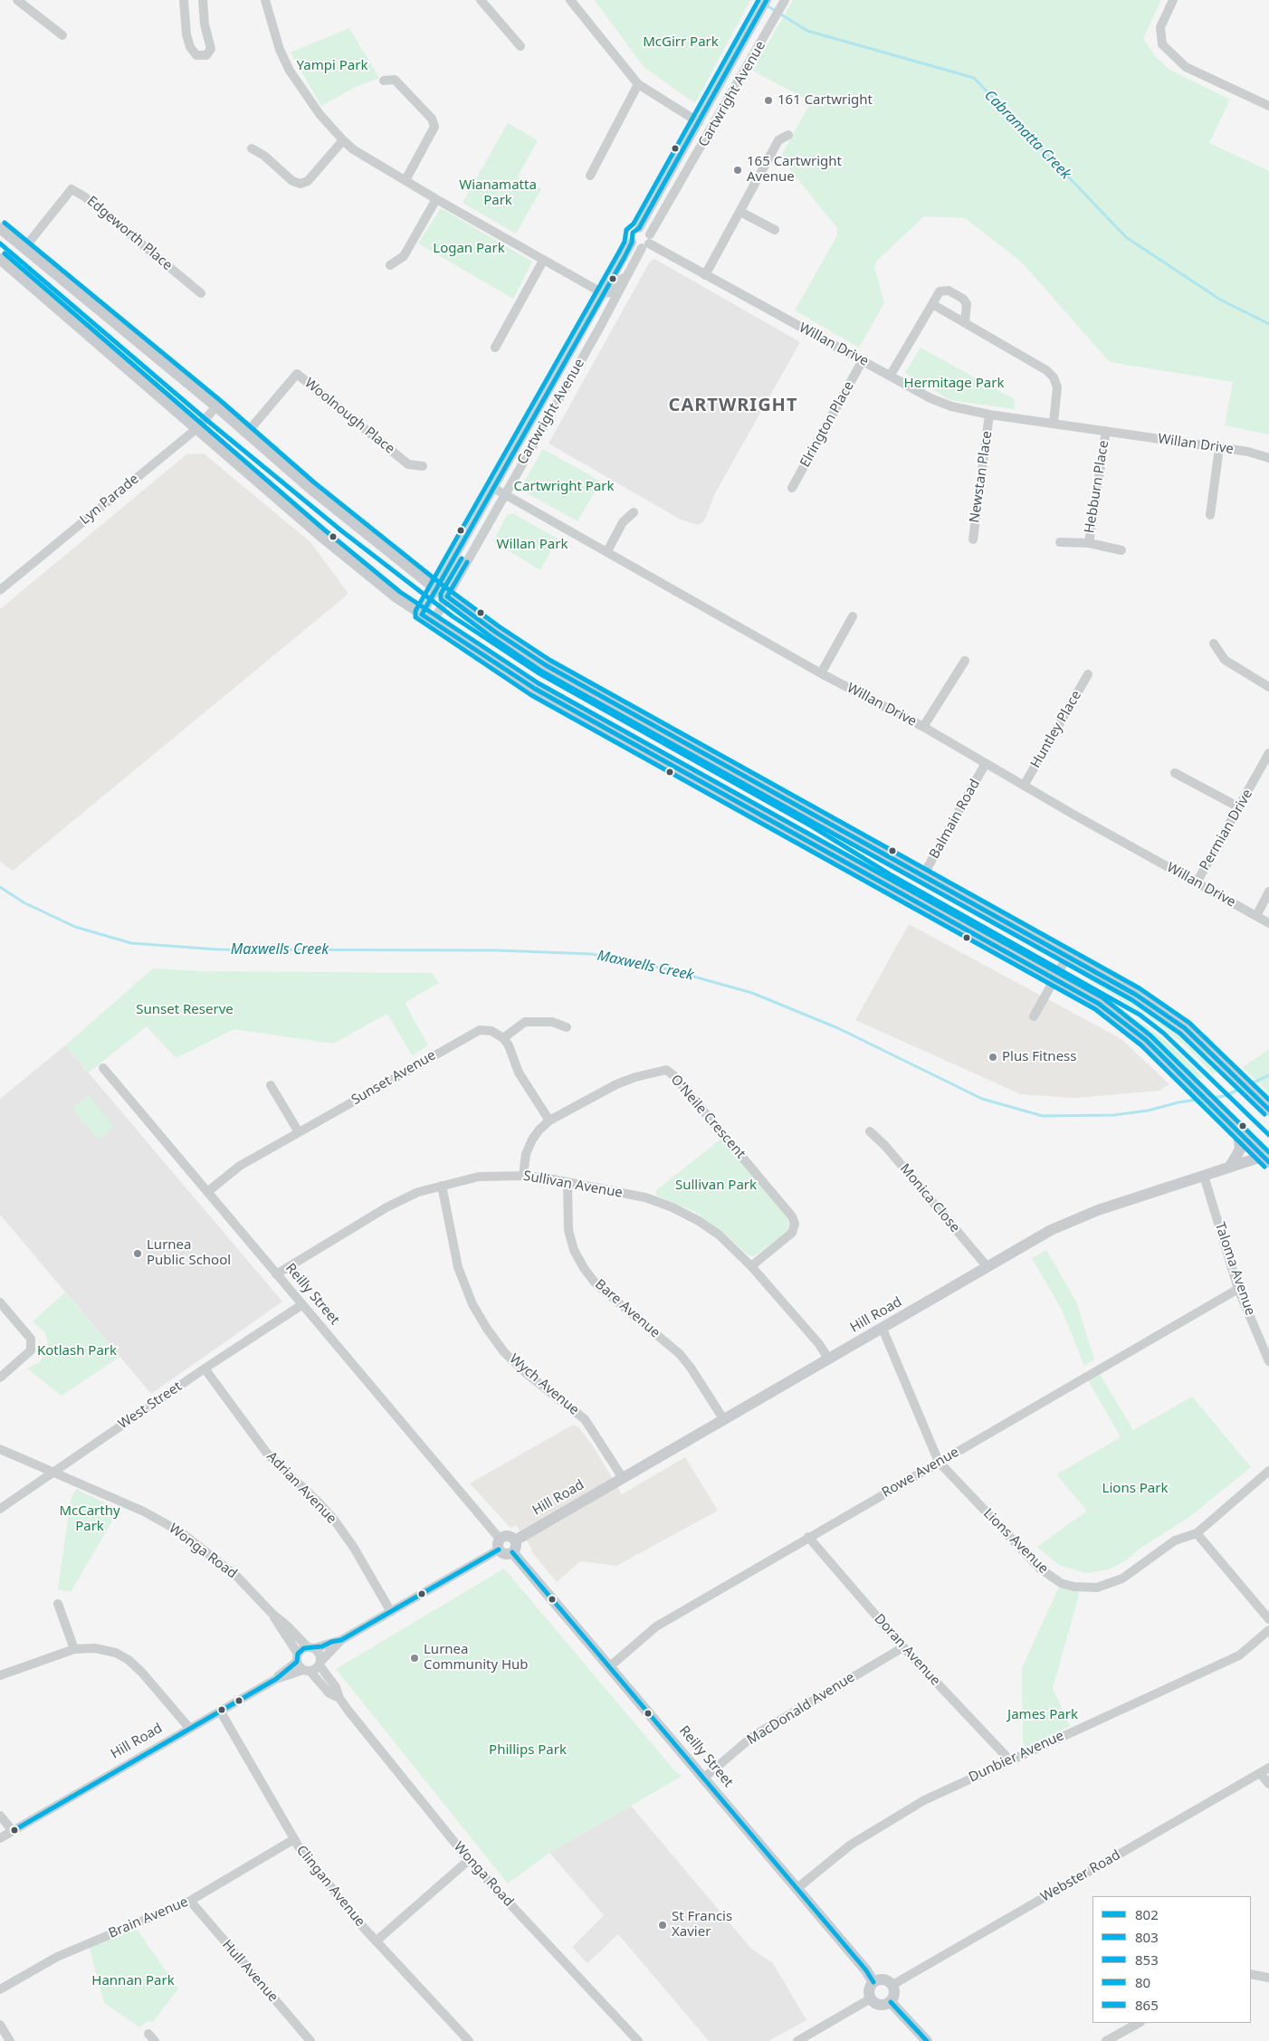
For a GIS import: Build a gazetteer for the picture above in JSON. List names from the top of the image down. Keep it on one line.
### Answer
{"streets":{"main road":["Reilly Street","Hill Road"],"street":["Cartwright Avenue","Edgeworth Place","Willan Drive","Woolnough Place","Elrington Place","Newstan Place","Hebburn Place","Lyn Parade","Huntley Place","Balmain Road","Permian Drive","Sunset Avenue","O'Neile Crescent","Sullivan Avenue","Monica Close","Taloma Avenue","Bare Avenue","Wych Avenue","West Street","Rowe Avenue","Adrian Avenue","Lions Avenue","Wonga Road","Doran Avenue","MacDonald Avenue","Dunbier Avenue","Webster Road","Clingan Avenue","Brain Avenue","Hull Avenue"]},"crossings":[["Cartwright Avenue","Willan Drive"],["Willan Drive","Elrington Place"],["Willan Drive","Newstan Place"],["Willan Drive","Hebburn Place"],["Willan Drive","Huntley Place"],["Willan Drive","Balmain Road"],["Willan Drive","Permian Drive"],["Sunset Avenue","Reilly Street"],["O'Neile Crescent","Sullivan Avenue"],["Sullivan Avenue","Reilly Street"],["Sullivan Avenue","Bare Avenue"],["Sullivan Avenue","Hill Road"],["Sullivan Avenue","Wych Avenue"],["Monica Close","Hill Road"],["Taloma Avenue","Hill Road"],["Taloma Avenue","Rowe Avenue"],["Reilly Street","Hill Road"],["Reilly Street","West Street"],["Reilly Street","Rowe Avenue"],["Reilly Street","MacDonald Avenue"],["Reilly Street","Dunbier Avenue"],["Reilly Street","Webster Road"],["Bare Avenue","Hill Road"],["Hill Road","Wych Avenue"],["Hill Road","Lions Avenue"],["Hill Road","Wonga Road"],["Hill Road","Clingan Avenue"],["West Street","Adrian Avenue"],["West Street","Wonga Road"],["Rowe Avenue","Lions Avenue"],["Rowe Avenue","Doran Avenue"],["Doran Avenue","MacDonald Avenue"],["Doran Avenue","Dunbier Avenue"],["Clingan Avenue","Brain Avenue"],["Brain Avenue","Hull Avenue"]],"districts":["CARTWRIGHT"],"water":["Cabramatta Creek","Maxwells Creek"],"parks":["McGirr Park","Yampi Park","Wianamatta Park","Logan Park","Hermitage Park","Cartwright Park","Willan Park","Sunset Reserve","Sullivan Park","Kotlash Park","Lions Park","McCarthy Park","James Park","Phillips Park","Hannan Park"],"places":["161 Cartwright","165 Cartwright Avenue","Plus Fitness","Lurnea Public School","Lurnea Community Hub","St Francis Xavier"],"lines":["transit line 802","transit line 803","transit line 853","transit line 80","transit line 865"],"legend":["802","803","853","80","865"]}
